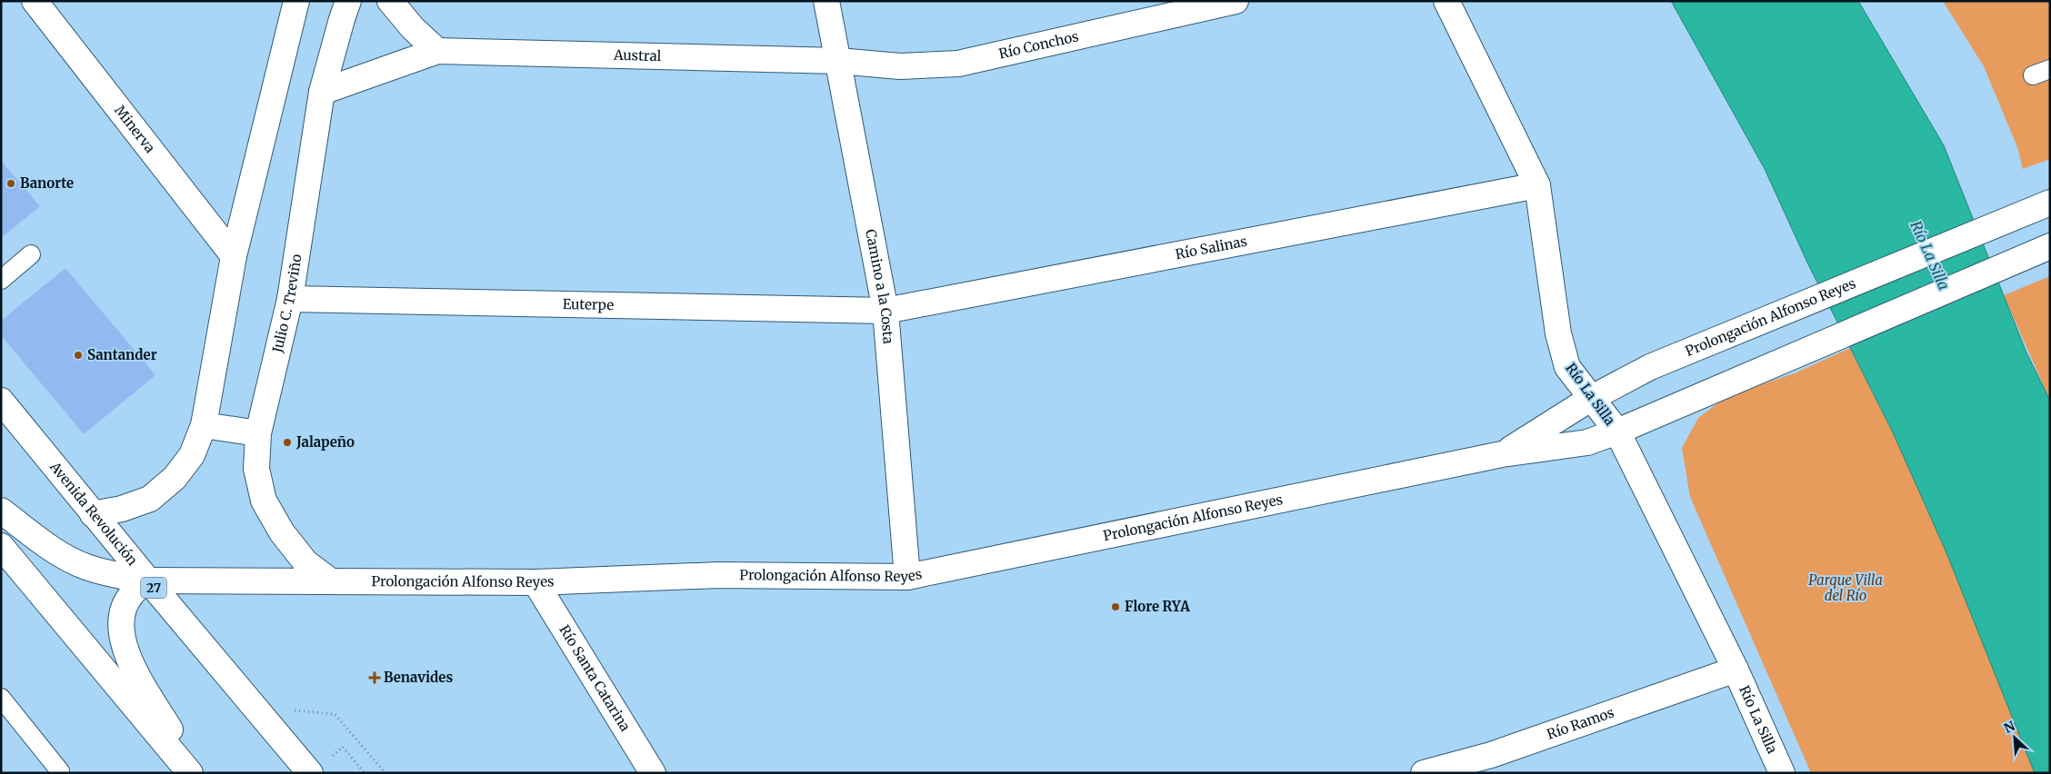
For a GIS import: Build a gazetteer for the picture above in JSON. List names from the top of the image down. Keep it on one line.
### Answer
{"streets":{"street":["Río Conchos","Austral","Minerva","Río Salinas","Camino a la Costa","Julio C. Treviño","Euterpe","Prolongación Alfonso Reyes","Río La Silla","Avenida Revolución","27","Río Santa Catarina","Río Ramos"]},"crossings":[["Río Conchos","Austral"],["Río Conchos","Camino a la Costa"],["Austral","Camino a la Costa"],["Austral","Julio C. Treviño"],["Río Salinas","Camino a la Costa"],["Río Salinas","Euterpe"],["Río Salinas","Río La Silla"],["Camino a la Costa","Euterpe"],["Camino a la Costa","Prolongación Alfonso Reyes"],["Julio C. Treviño","Euterpe"],["Julio C. Treviño","Prolongación Alfonso Reyes"],["Prolongación Alfonso Reyes","Río La Silla"],["Prolongación Alfonso Reyes","Avenida Revolución"],["Prolongación Alfonso Reyes","Río Santa Catarina"],["Río La Silla","Río Ramos"]],"water":["Río La Silla"],"parks":["Parque Villa del Río"],"places":{"other":["Banorte","Santander","Jalapeño","Flore RYA"],"health":["Benavides"]},"north":"top left"}
